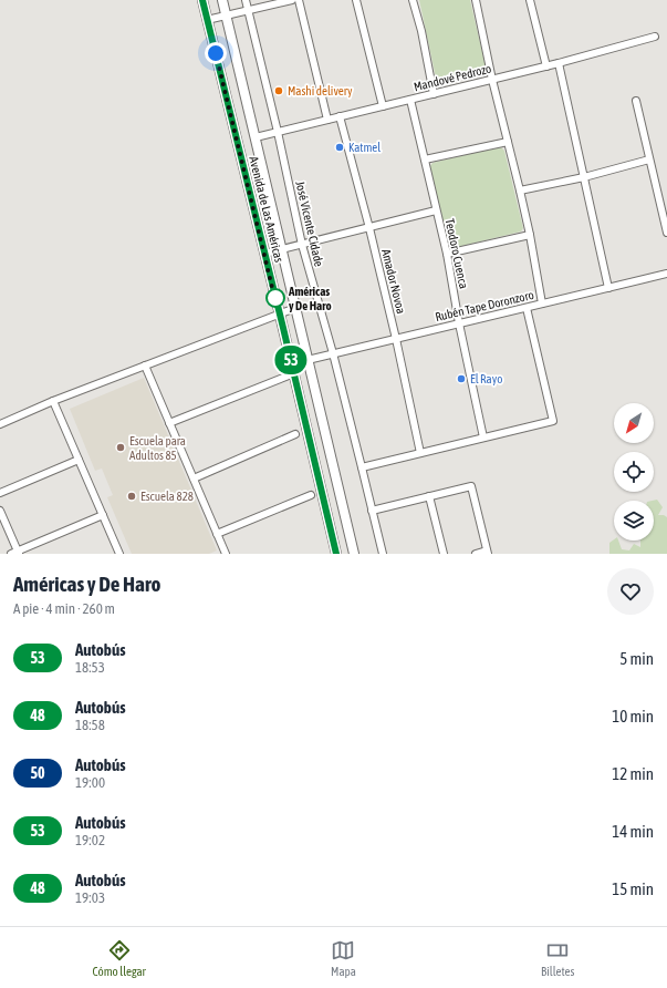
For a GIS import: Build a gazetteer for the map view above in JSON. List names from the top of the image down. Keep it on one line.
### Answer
{"streets":{"main road":["Avenida de Las Américas"],"street":["Mandové Pedrozo","José Vicente Cidade","Teodoro Cuenca","Amador Novoa","Rubén Tape Doronzoro"]},"crossings":[["Mandové Pedrozo","Avenida de Las Américas"],["Mandové Pedrozo","José Vicente Cidade"],["Mandové Pedrozo","Teodoro Cuenca"],["Mandové Pedrozo","Amador Novoa"],["Avenida de Las Américas","Rubén Tape Doronzoro"],["José Vicente Cidade","Rubén Tape Doronzoro"],["Teodoro Cuenca","Rubén Tape Doronzoro"],["Amador Novoa","Rubén Tape Doronzoro"]],"places":["Mashi delivery","Katmel","Américas y De Haro","El Rayo","Escuela para Adultos 85","Escuela 828"],"lines":["bus line 53"],"north":"bottom left","page":{"on_map":"53","heading":["Américas y De Haro","A pie · 4 min · 260 m"],"list":[{"mark":"53","name":"Autobús","note":"18:53","value":"5 min"},{"mark":"48","name":"Autobús","note":"18:58","value":"10 min"},{"mark":"50","name":"Autobús","note":"19:00","value":"12 min"},{"mark":"53","name":"Autobús","note":"19:02","value":"14 min"},{"mark":"48","name":"Autobús","note":"19:03","value":"15 min"}],"tabs":["Cómo llegar","Mapa","Billetes"]}}
